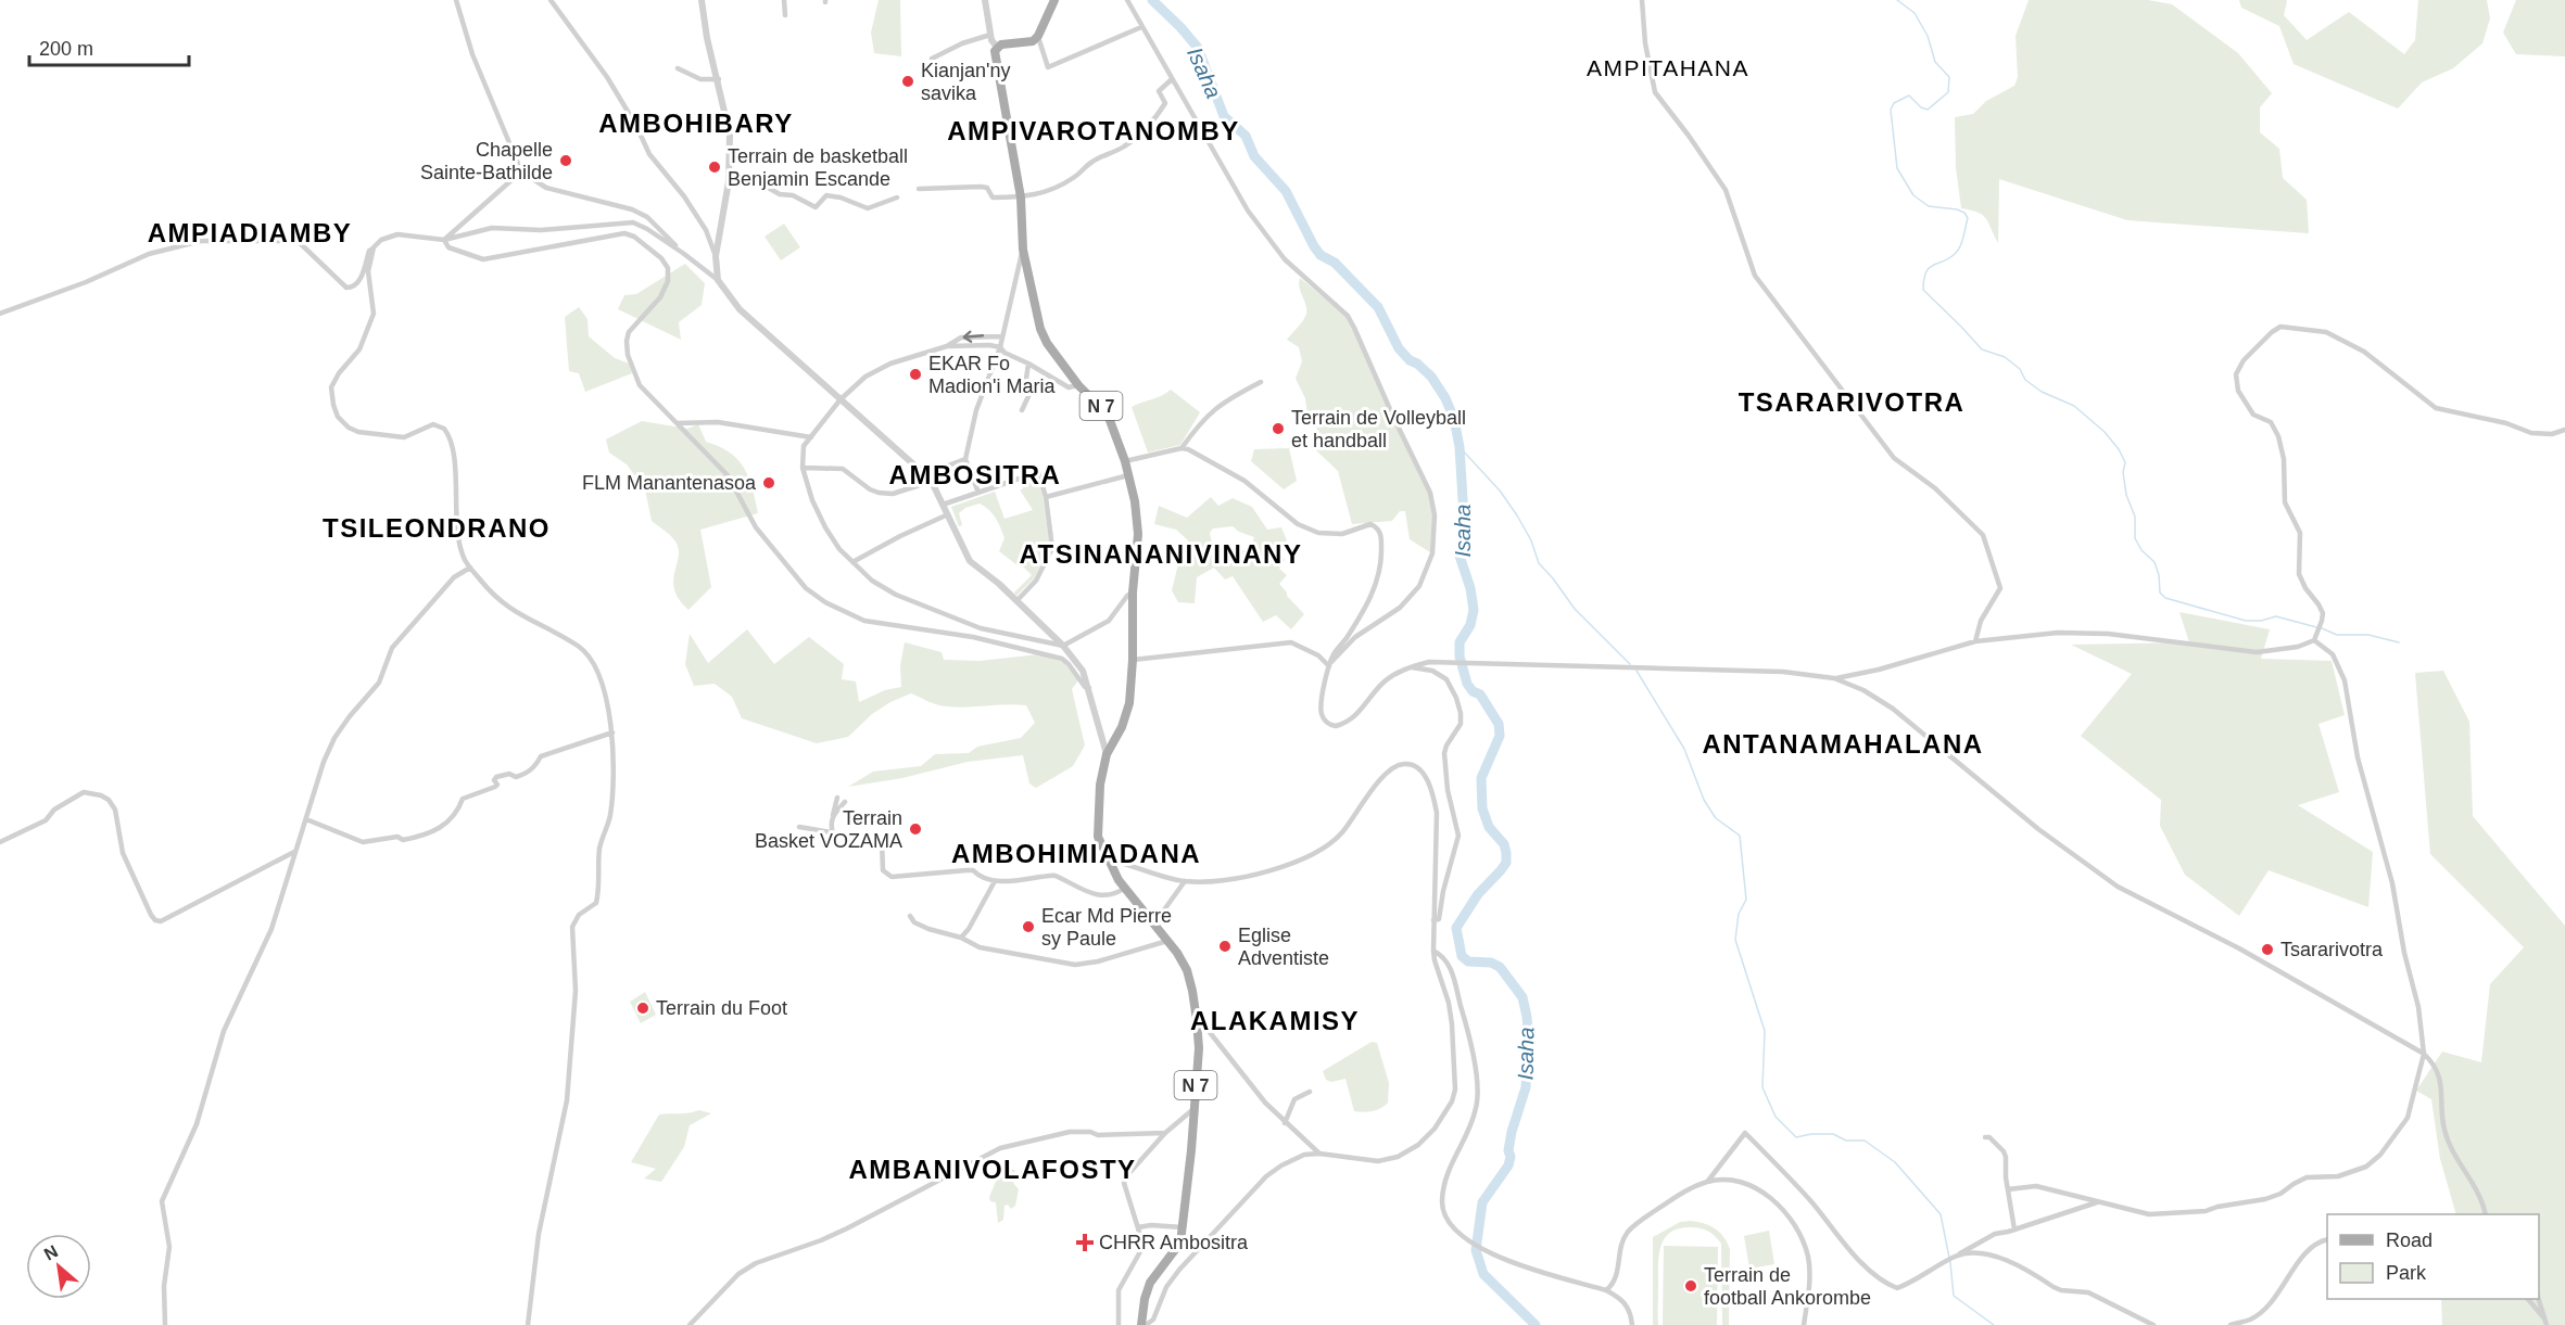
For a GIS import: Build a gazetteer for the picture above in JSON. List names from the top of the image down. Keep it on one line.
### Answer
{"streets":{"main road":["N 7"]},"districts":["AMPITAHANA","AMBOHIBARY","AMPIVAROTANOMBY","AMPIADIAMBY","TSARARIVOTRA","AMBOSITRA","TSILEONDRANO","ATSINANANIVINANY","ANTANAMAHALANA","AMBOHIMIADANA","ALAKAMISY","AMBANIVOLAFOSTY"],"water":["Isaha"],"places":{"other":["Kianjan'ny savika","Chapelle Sainte-Bathilde","Terrain de basketball Benjamin Escande","EKAR Fo Madion'i Maria","Terrain de Volleyball et handball","FLM Manantenasoa","Terrain Basket VOZAMA","Ecar Md Pierre sy Paule","Eglise Adventiste","Tsararivotra","Terrain du Foot","Terrain de football Ankorombe"],"health":["CHRR Ambositra"]},"legend":["Road","Park"],"scale_bar":"200 m","north":"top left"}
